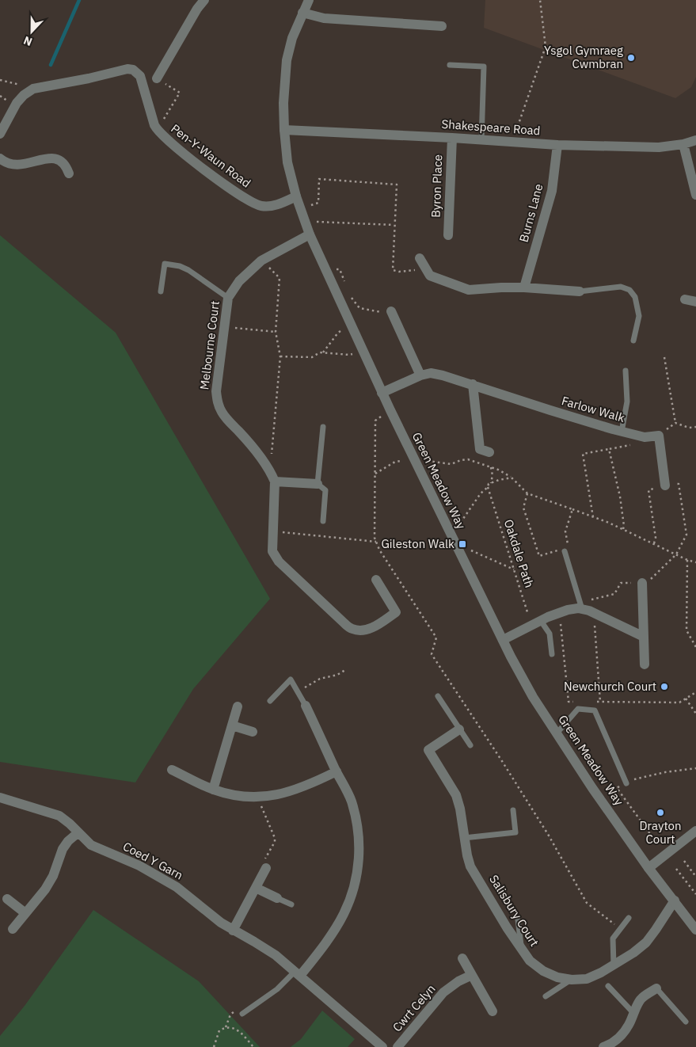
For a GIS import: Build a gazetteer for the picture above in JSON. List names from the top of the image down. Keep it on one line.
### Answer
{"streets":{"street":["Shakespeare Road","Pen-Y-Waun Road","Byron Place","Burns Lane","Melbourne Court","Farlow Walk","Green Meadow Way","Coed Y Garn","Salisbury Court","Cwrt Celyn"],"path":["Oakdale Path"]},"crossings":[["Shakespeare Road","Byron Place"],["Shakespeare Road","Burns Lane"],["Shakespeare Road","Green Meadow Way"],["Pen-Y-Waun Road","Green Meadow Way"],["Melbourne Court","Green Meadow Way"],["Farlow Walk","Green Meadow Way"],["Green Meadow Way","Salisbury Court"]],"places":{"other":["Ysgol Gymraeg Cwmbran","Newchurch Court","Drayton Court"],"transit":["Gileston Walk"]},"north":"bottom"}
